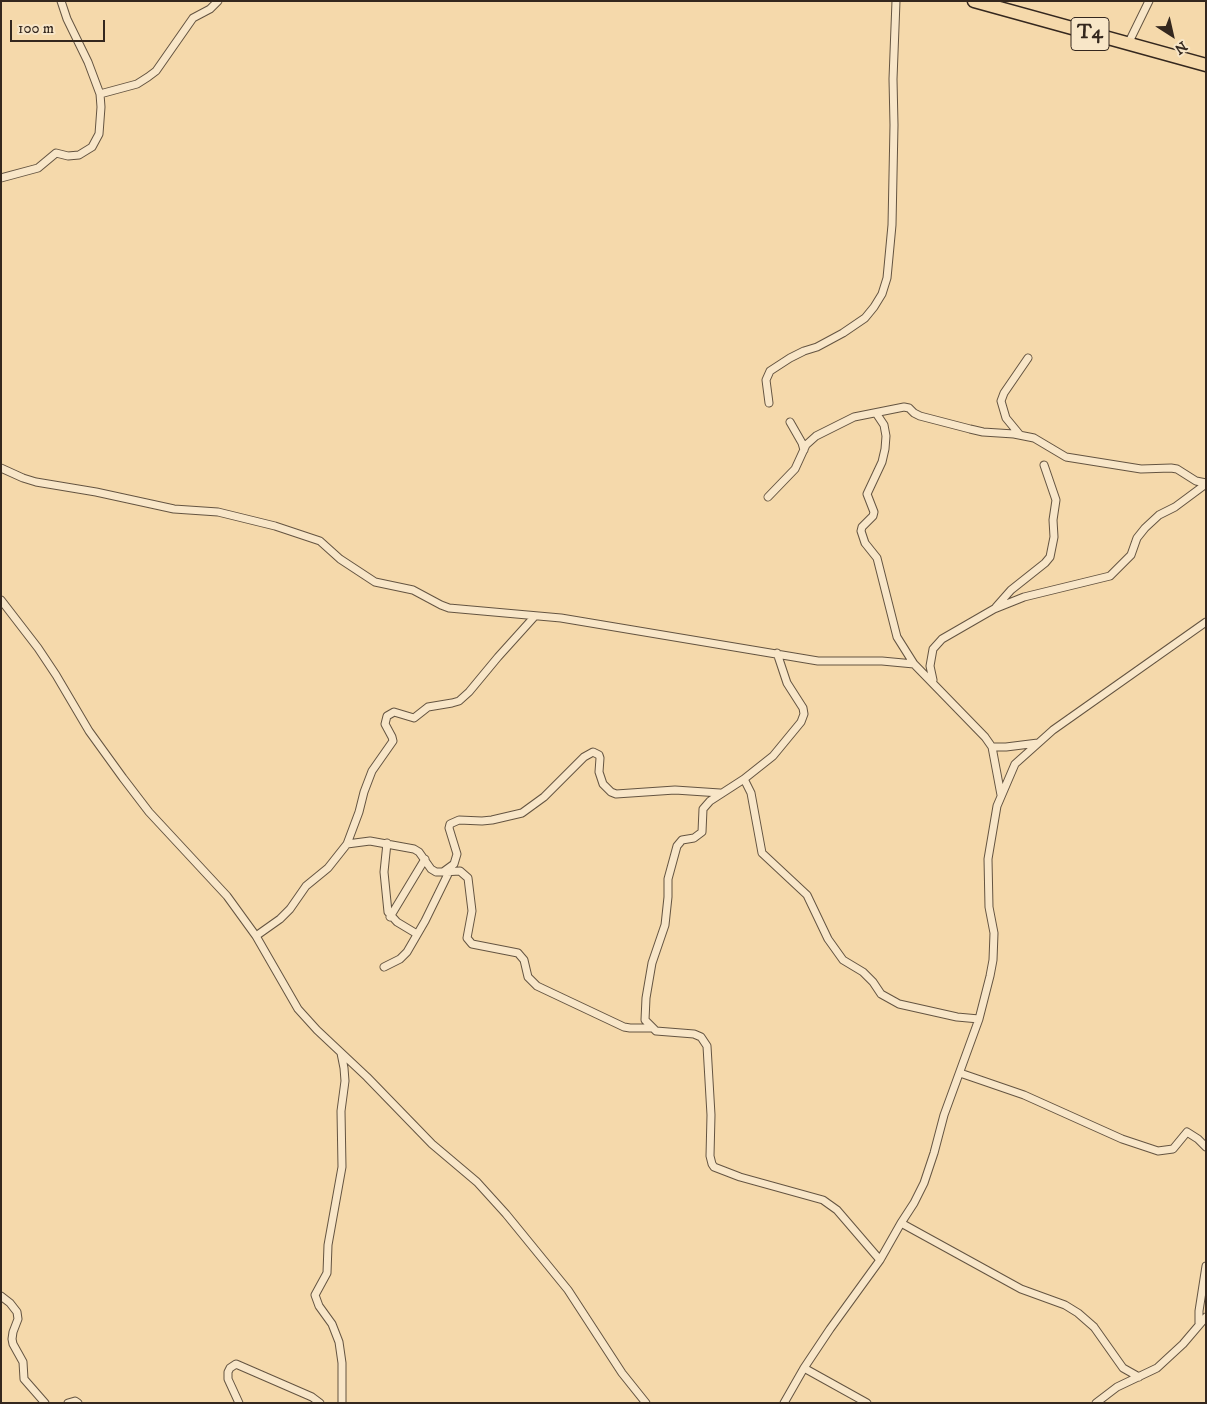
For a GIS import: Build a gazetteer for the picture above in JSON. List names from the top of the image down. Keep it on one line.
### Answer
{"streets":{"highway":["T4"]},"scale_bar":"100 m","north":"bottom right"}
